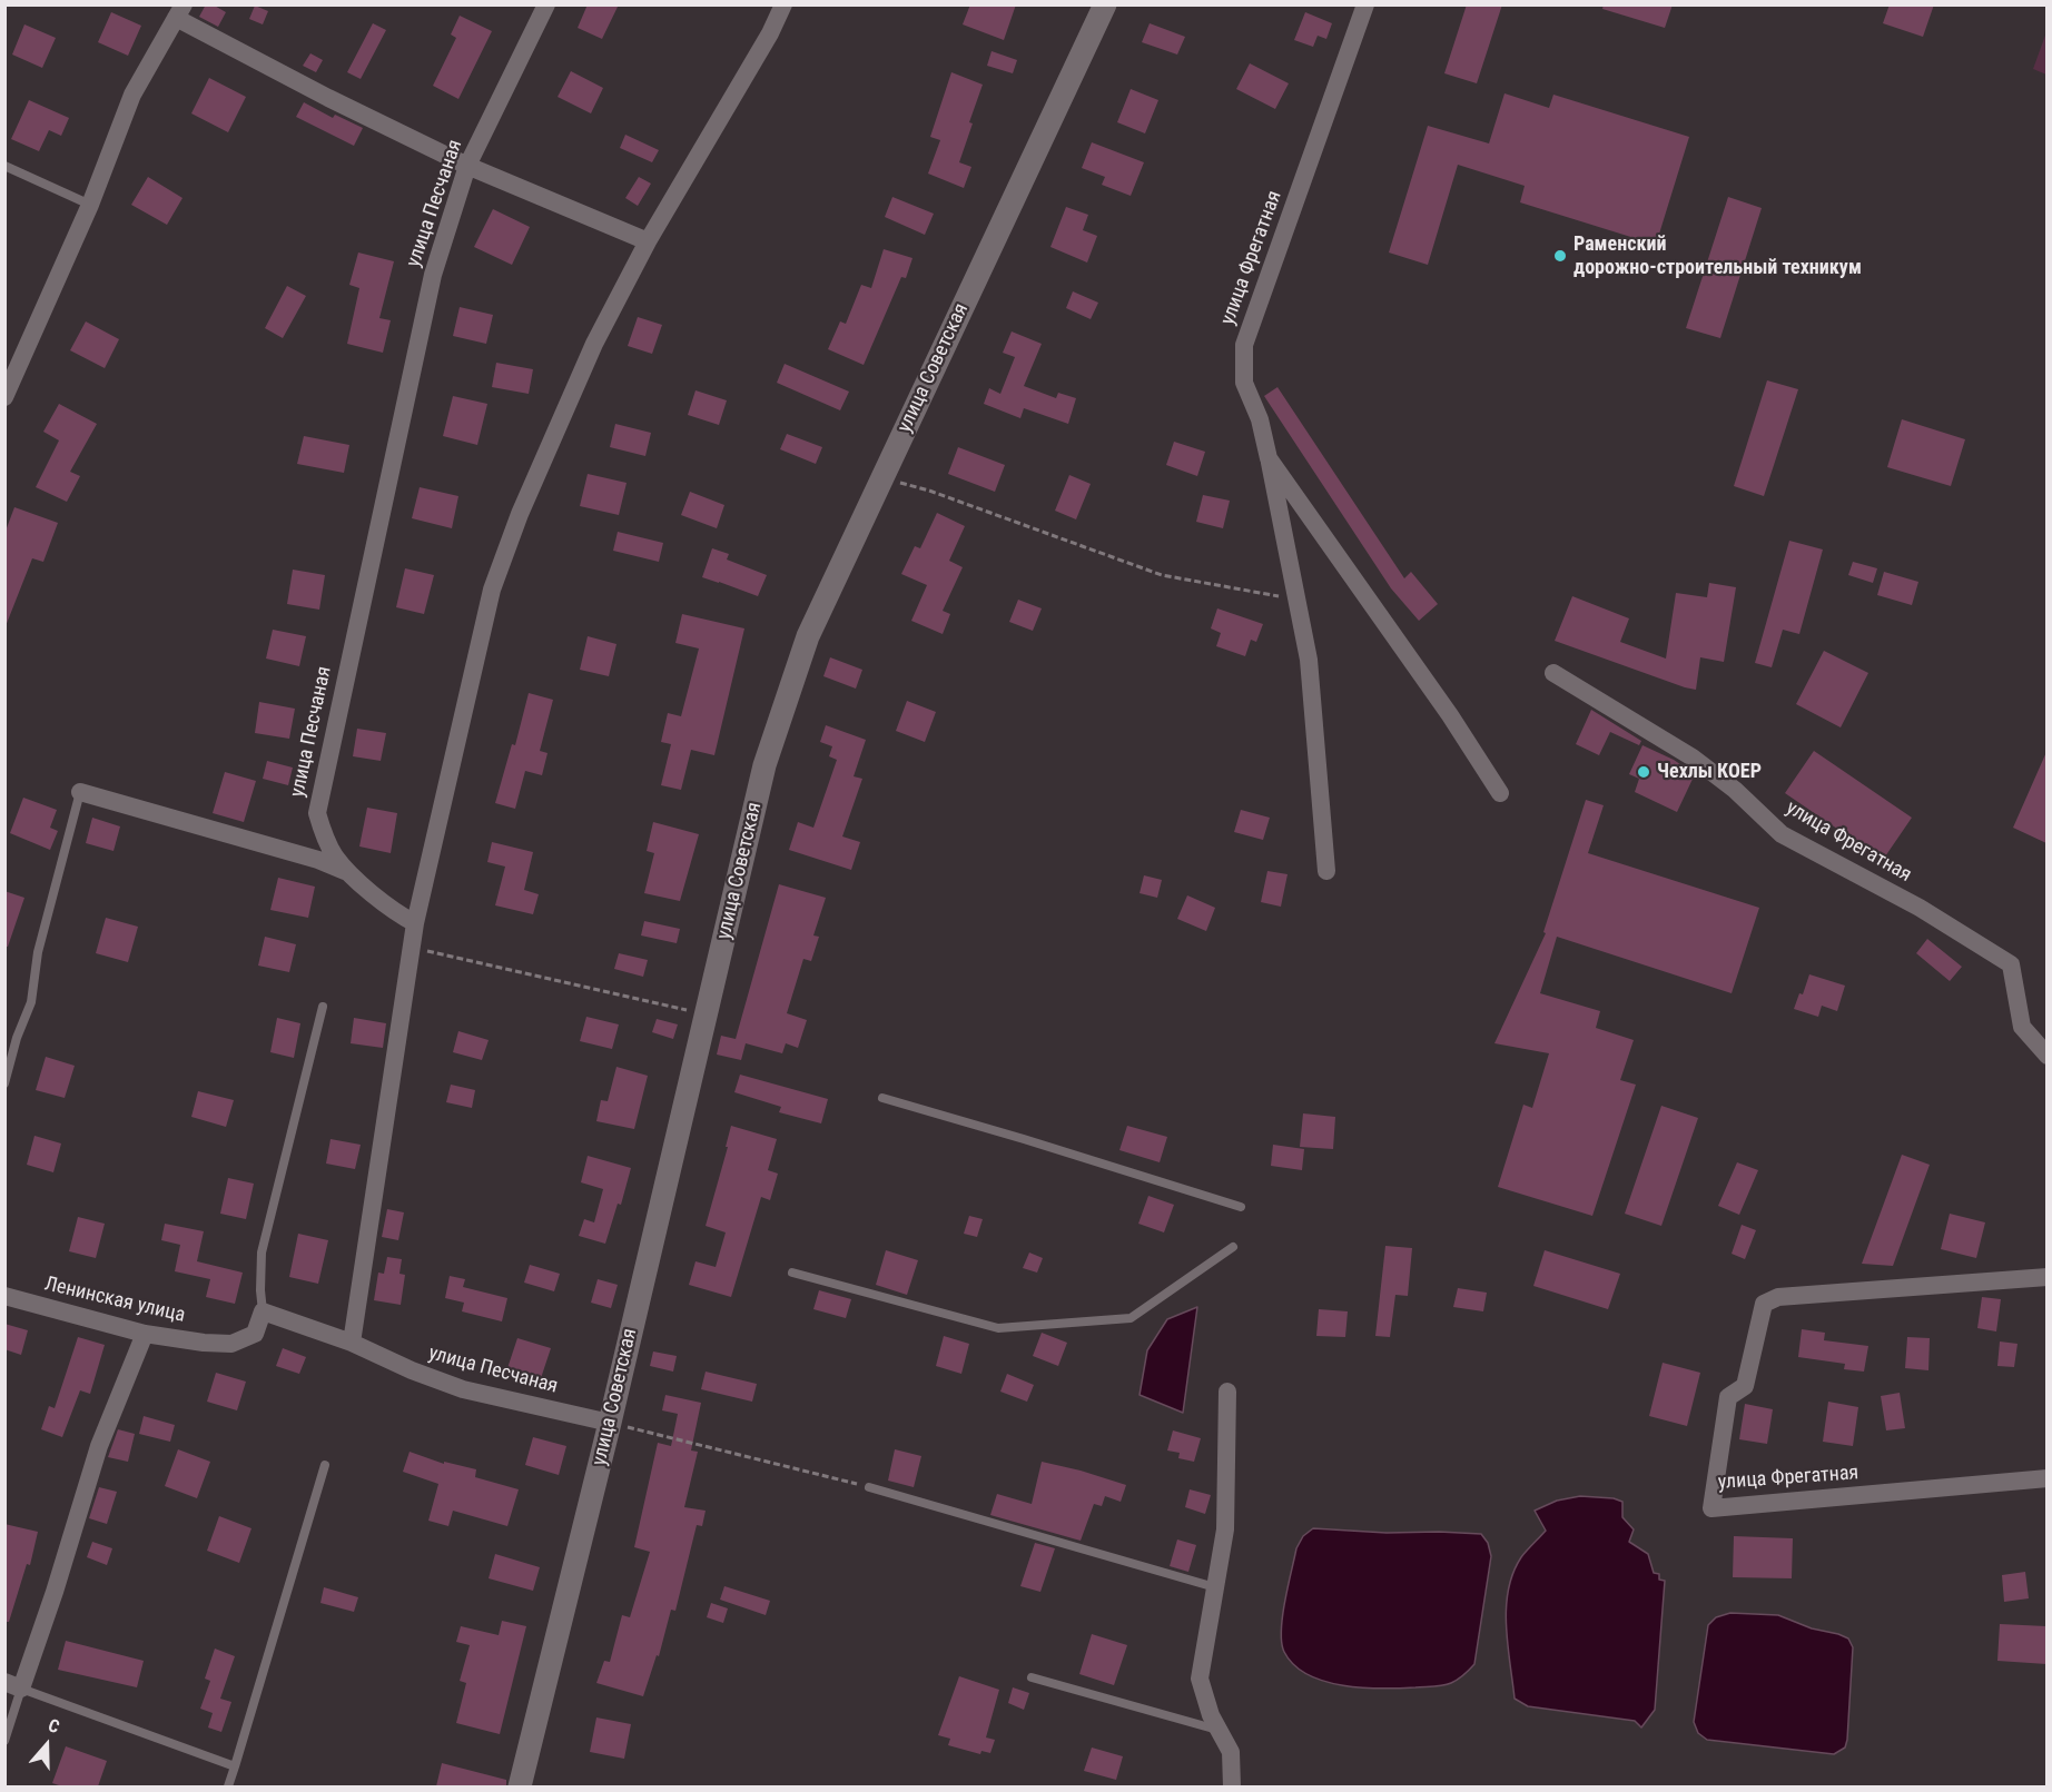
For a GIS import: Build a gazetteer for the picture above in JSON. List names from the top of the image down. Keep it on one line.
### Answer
{"streets":{"street":["улица Песчаная","улица Фрегатная","улица Советская","Ленинская улица"]},"crossings":[["улица Песчаная","улица Советская"]],"places":["Раменский дорожно-строительный техникум","Чехлы КОЕР"],"north":"top"}
